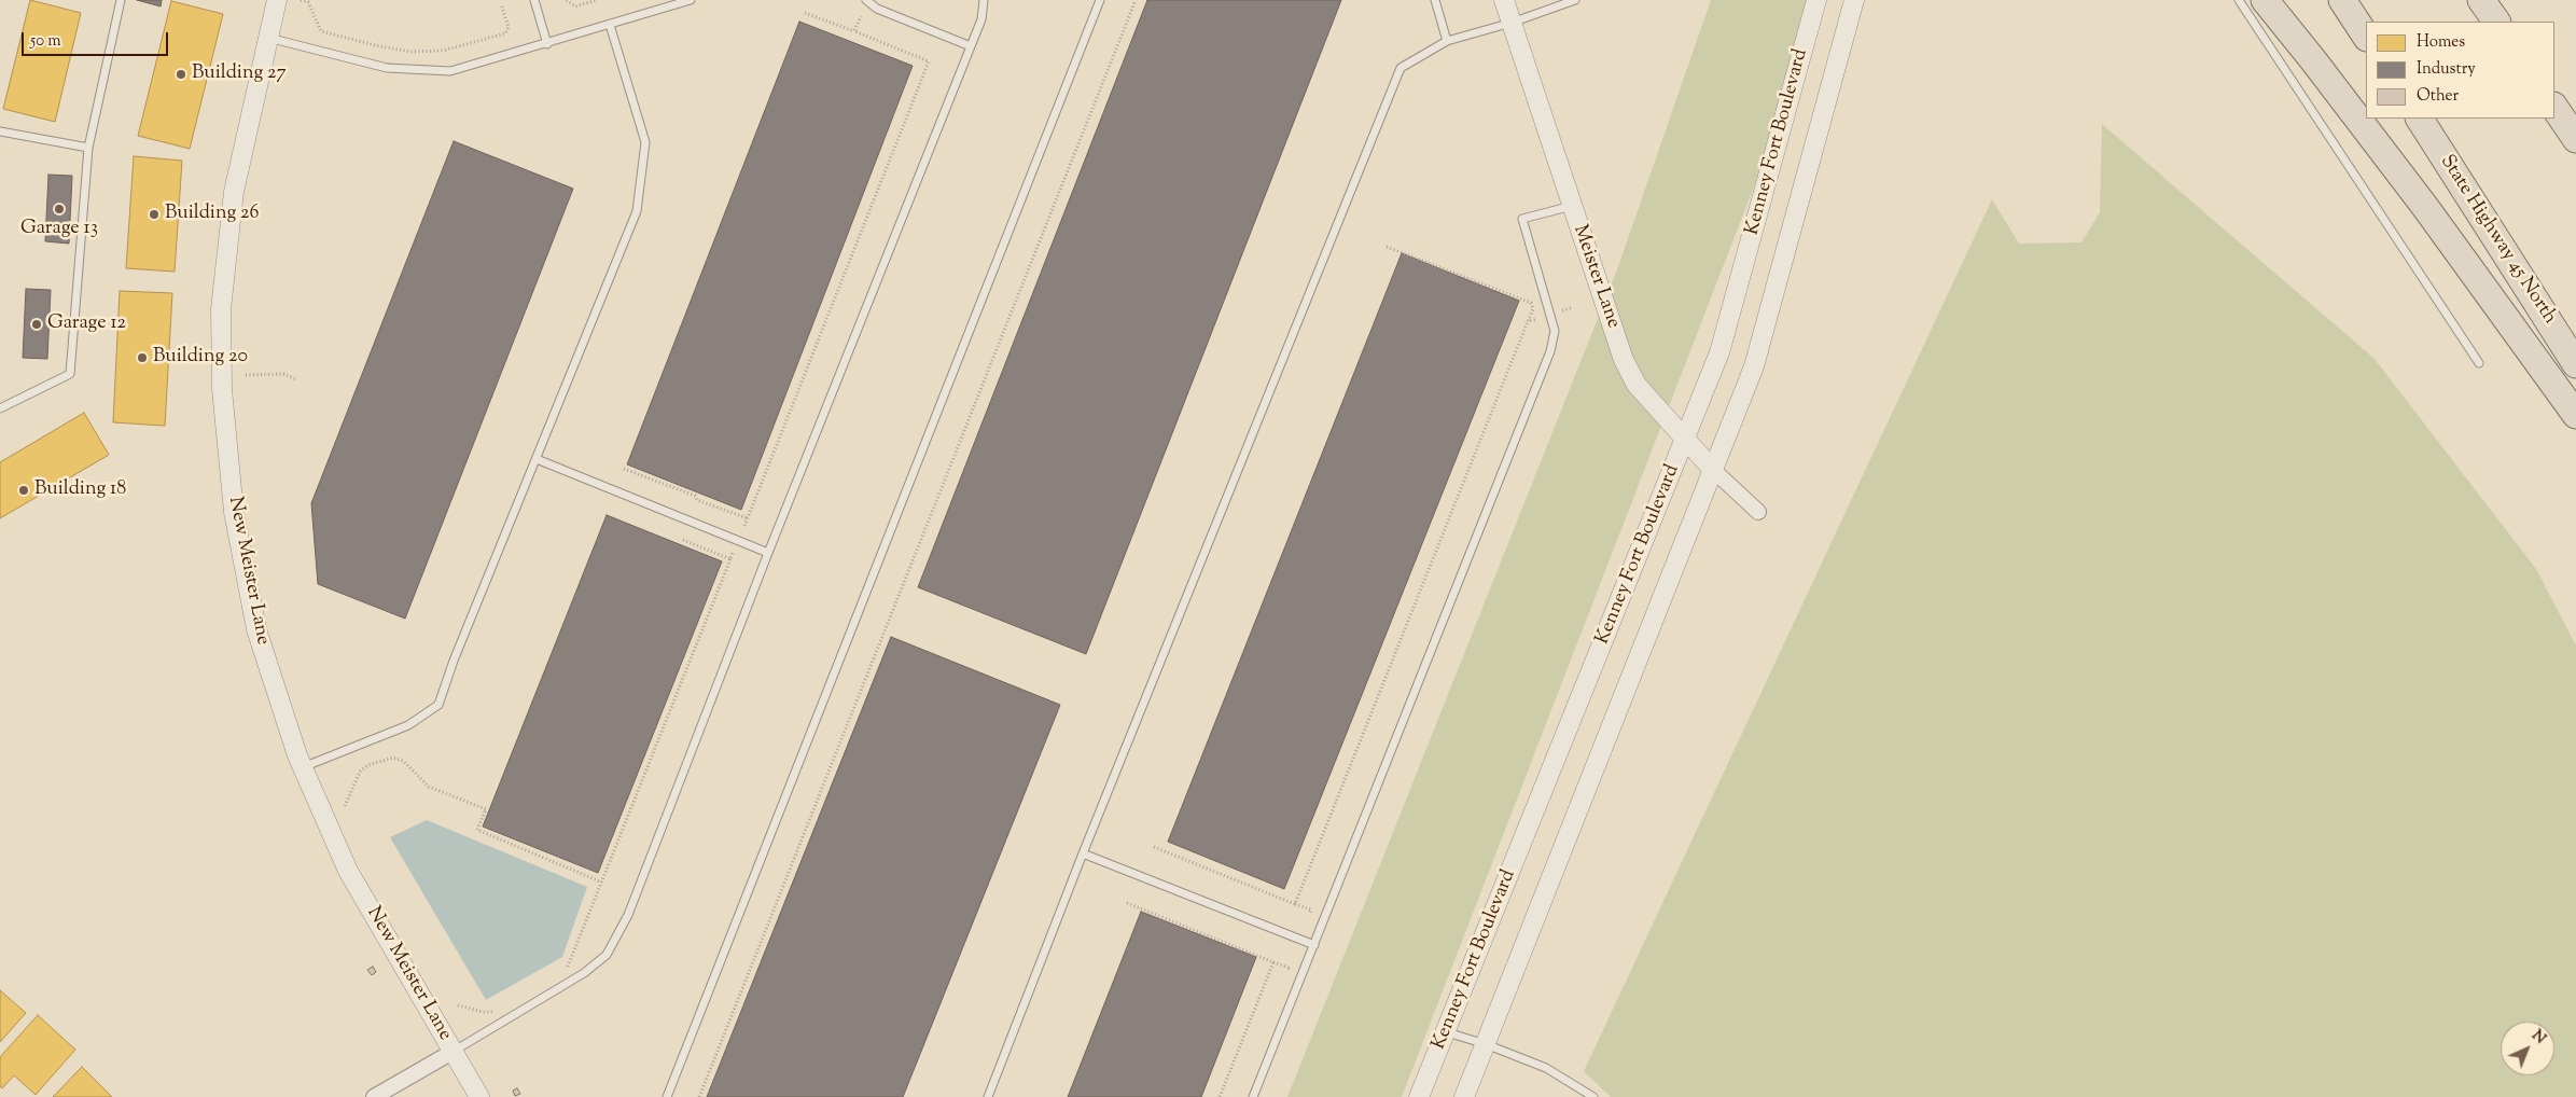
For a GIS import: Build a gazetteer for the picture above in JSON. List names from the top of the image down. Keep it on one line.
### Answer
{"streets":{"highway":["State Highway 45 North"],"street":["Kenney Fort Boulevard","Meister Lane","New Meister Lane"]},"crossings":[["Kenney Fort Boulevard","Meister Lane"]],"places":["Building 27","Garage 13","Building 26","Garage 12","Building 20","Building 18"],"legend":["Homes","Industry","Other"],"scale_bar":"50 m","north":"top right"}
